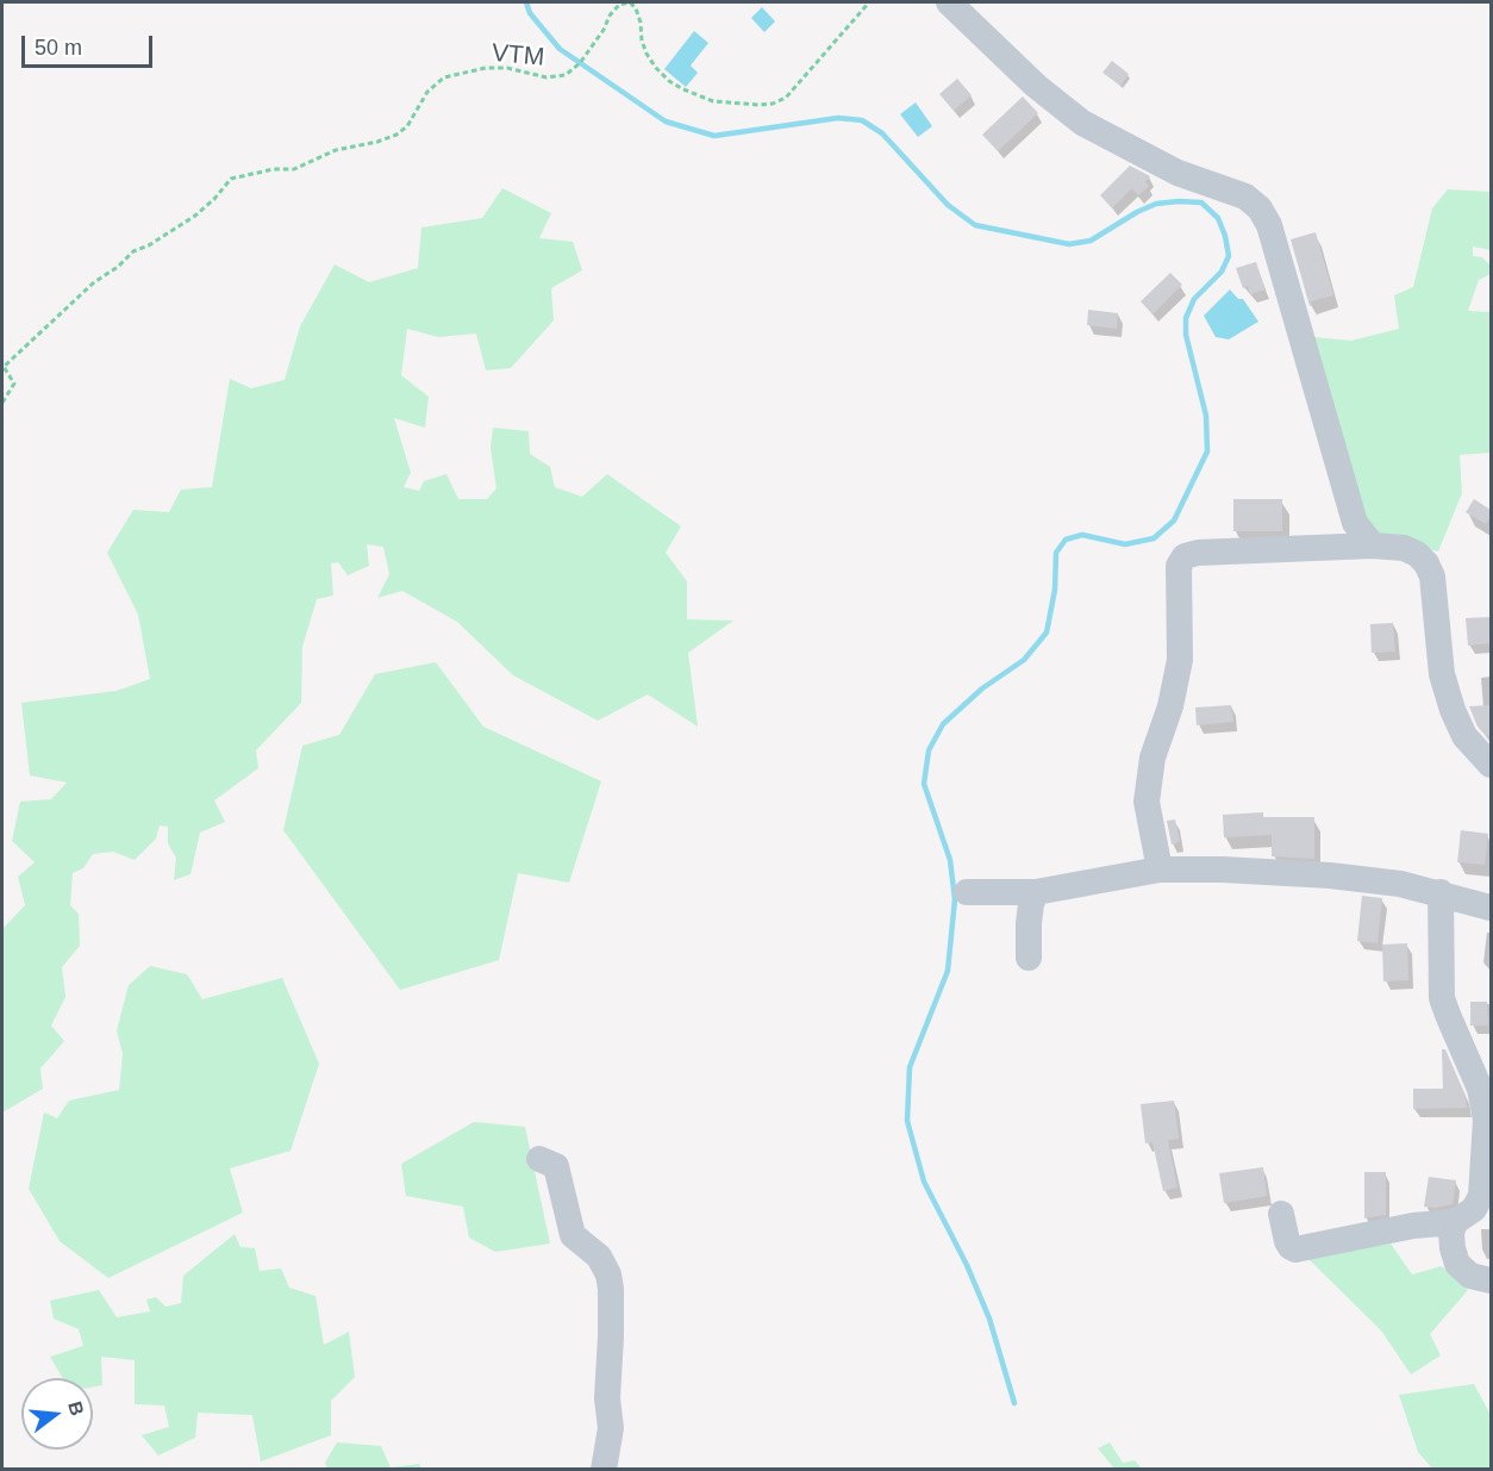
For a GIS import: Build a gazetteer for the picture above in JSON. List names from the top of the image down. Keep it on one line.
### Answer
{"streets":{"path":["VTM"]},"scale_bar":"50 m","north":"right"}
